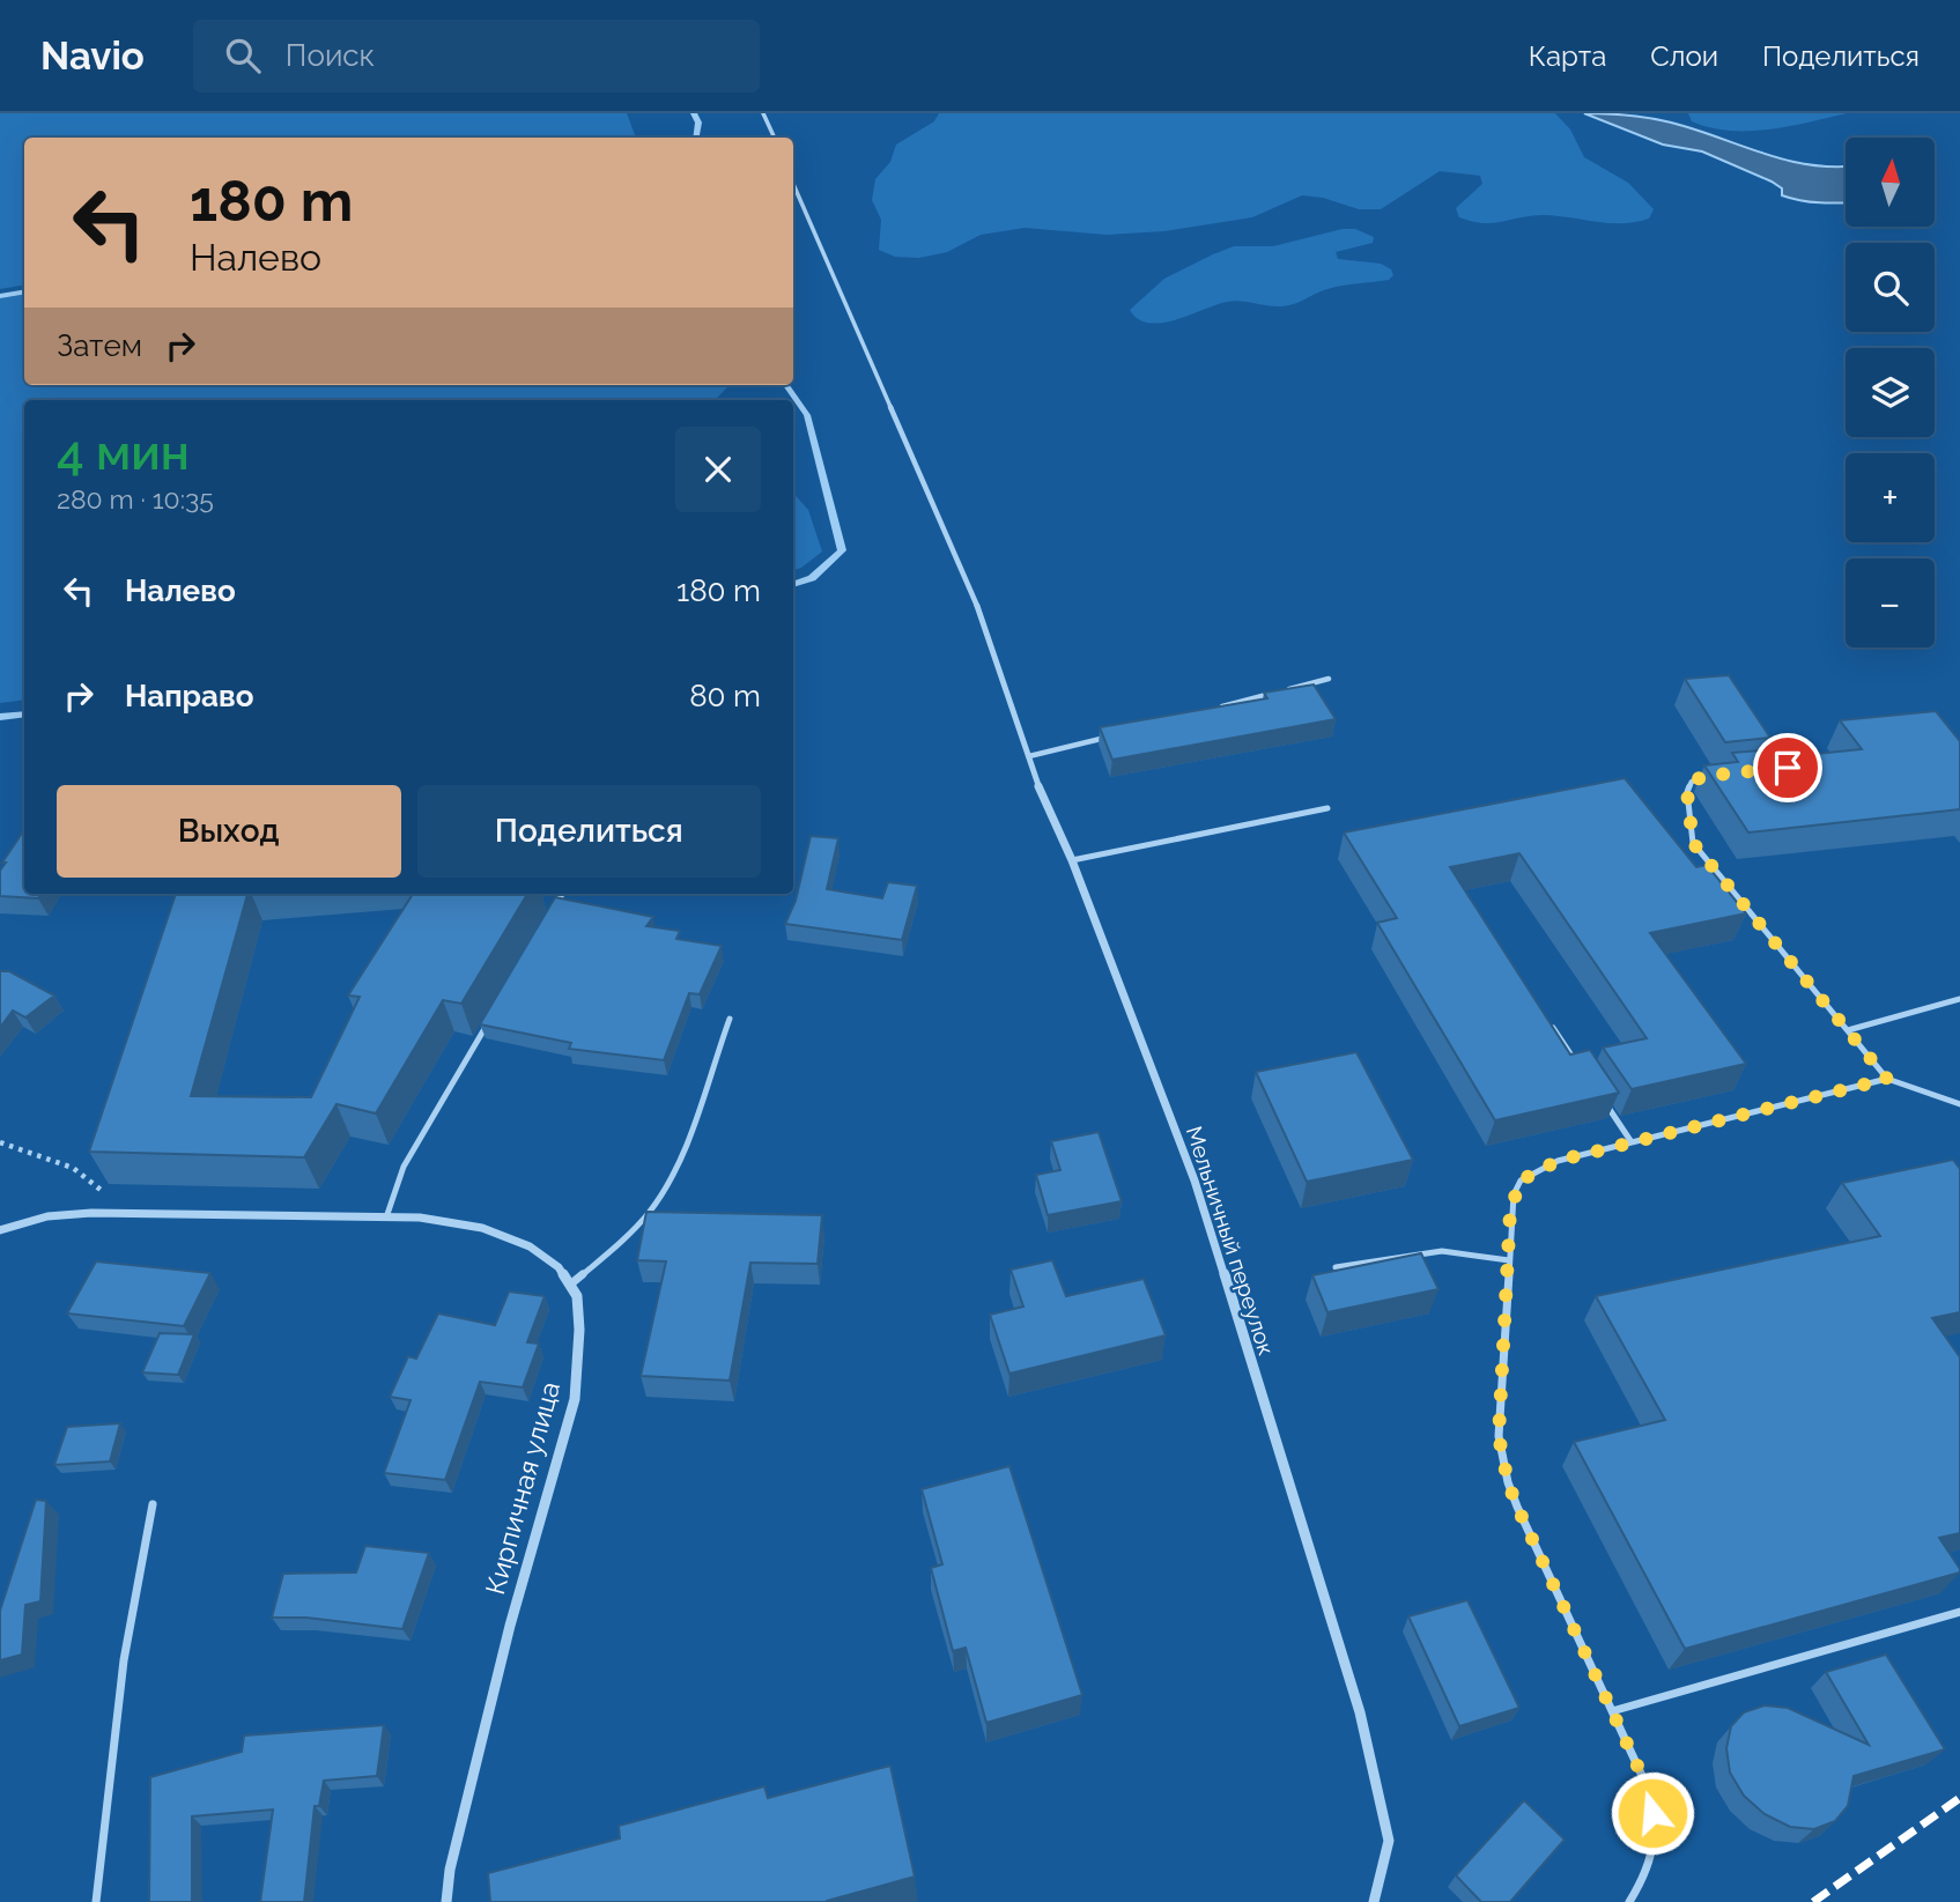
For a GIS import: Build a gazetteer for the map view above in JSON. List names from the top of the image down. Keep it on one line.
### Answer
{"streets":{"street":["Мельничный переулок","Кирпичная улица"]},"north":"top","page":{"header":"Navio","search":"Поиск","nav":["Карта","Слои","Поделиться"],"map_buttons":["+","−"],"turn":["180 m","Налево"],"then":"Затем","heading":["4 мин","280 m · 10:35"],"list":[{"name":"Налево","value":"180 m"},{"name":"Направо","value":"80 m"}],"buttons":["Выход","Поделиться"]}}
